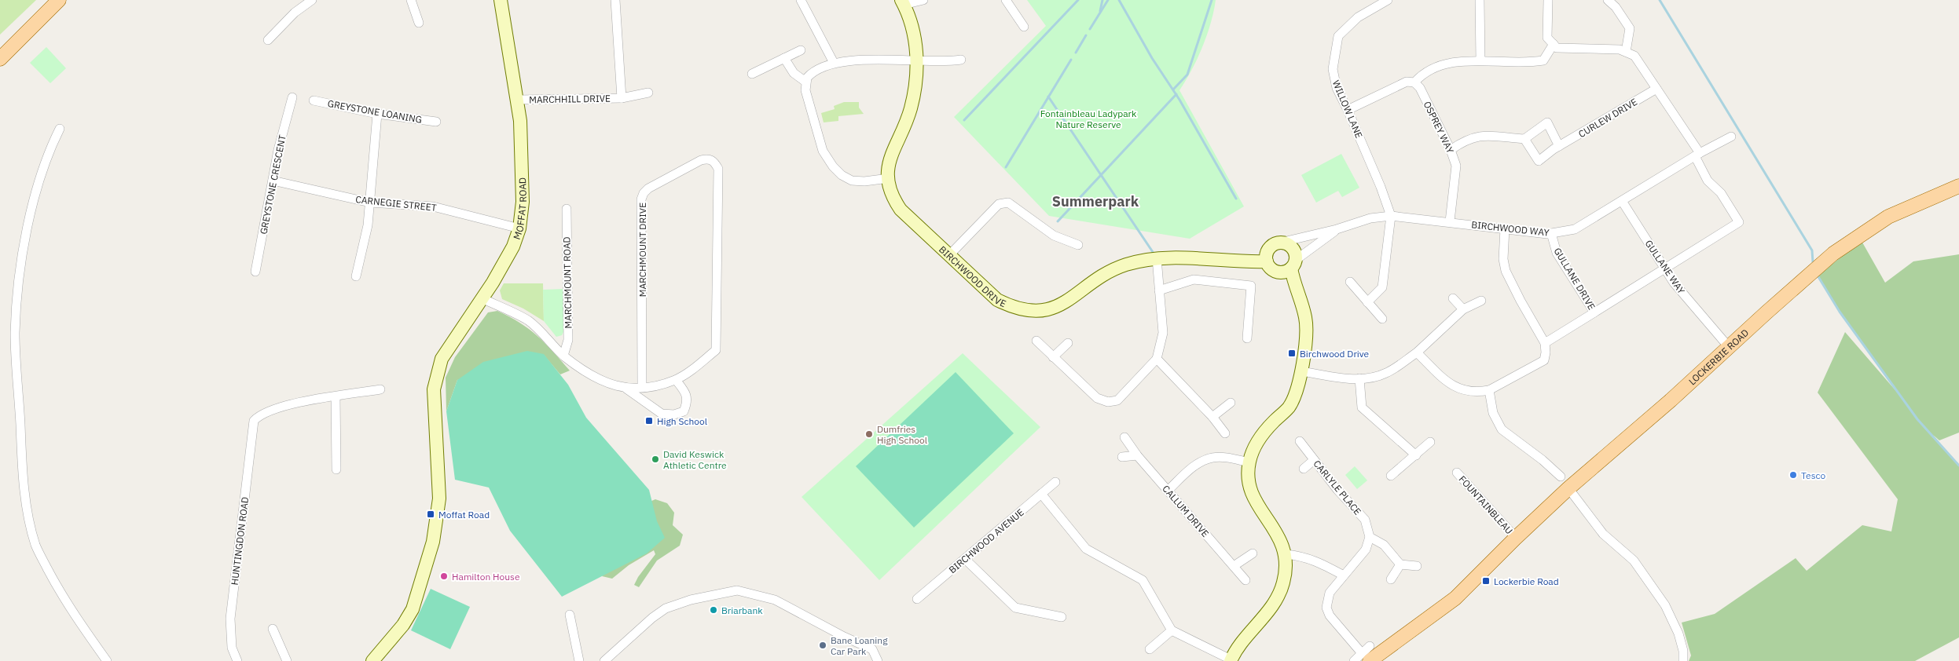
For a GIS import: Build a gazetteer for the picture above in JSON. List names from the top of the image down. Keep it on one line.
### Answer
{"streets":{"main road":["LOCKERBIE ROAD"],"street":["MARCHHILL DRIVE","WILLOW LANE","GREYSTONE LOANING","CURLEW DRIVE","OSPREY WAY","GREYSTONE CRESCENT","CARNEGIE STREET","MOFFAT ROAD","BIRCHWOOD WAY","MARCHMOUNT DRIVE","GULLANE WAY","BIRCHWOOD DRIVE","GULLANE DRIVE","MARCHMOUNT ROAD","CARLYLE PLACE","FOUNTAINBLEAU","CALLUM DRIVE","HUNTINGDON ROAD","BIRCHWOOD AVENUE"]},"crossings":[["MARCHHILL DRIVE","MOFFAT ROAD"],["WILLOW LANE","BIRCHWOOD WAY"],["OSPREY WAY","BIRCHWOOD WAY"],["GREYSTONE CRESCENT","CARNEGIE STREET"],["CARNEGIE STREET","MOFFAT ROAD"],["BIRCHWOOD WAY","GULLANE WAY"],["BIRCHWOOD WAY","BIRCHWOOD DRIVE"],["BIRCHWOOD WAY","GULLANE DRIVE"],["GULLANE WAY","GULLANE DRIVE"],["GULLANE WAY","LOCKERBIE ROAD"],["LOCKERBIE ROAD","FOUNTAINBLEAU"]],"districts":["Summerpark"],"parks":["Fontainbleau Ladypark Nature Reserve"],"places":{"transit":["Birchwood Drive","High School","Moffat Road","Lockerbie Road"],"other":["Dumfries High School","David Keswick Athletic Centre","Tesco","Hamilton House","Briarbank","Bane Loaning Car Park"]}}
